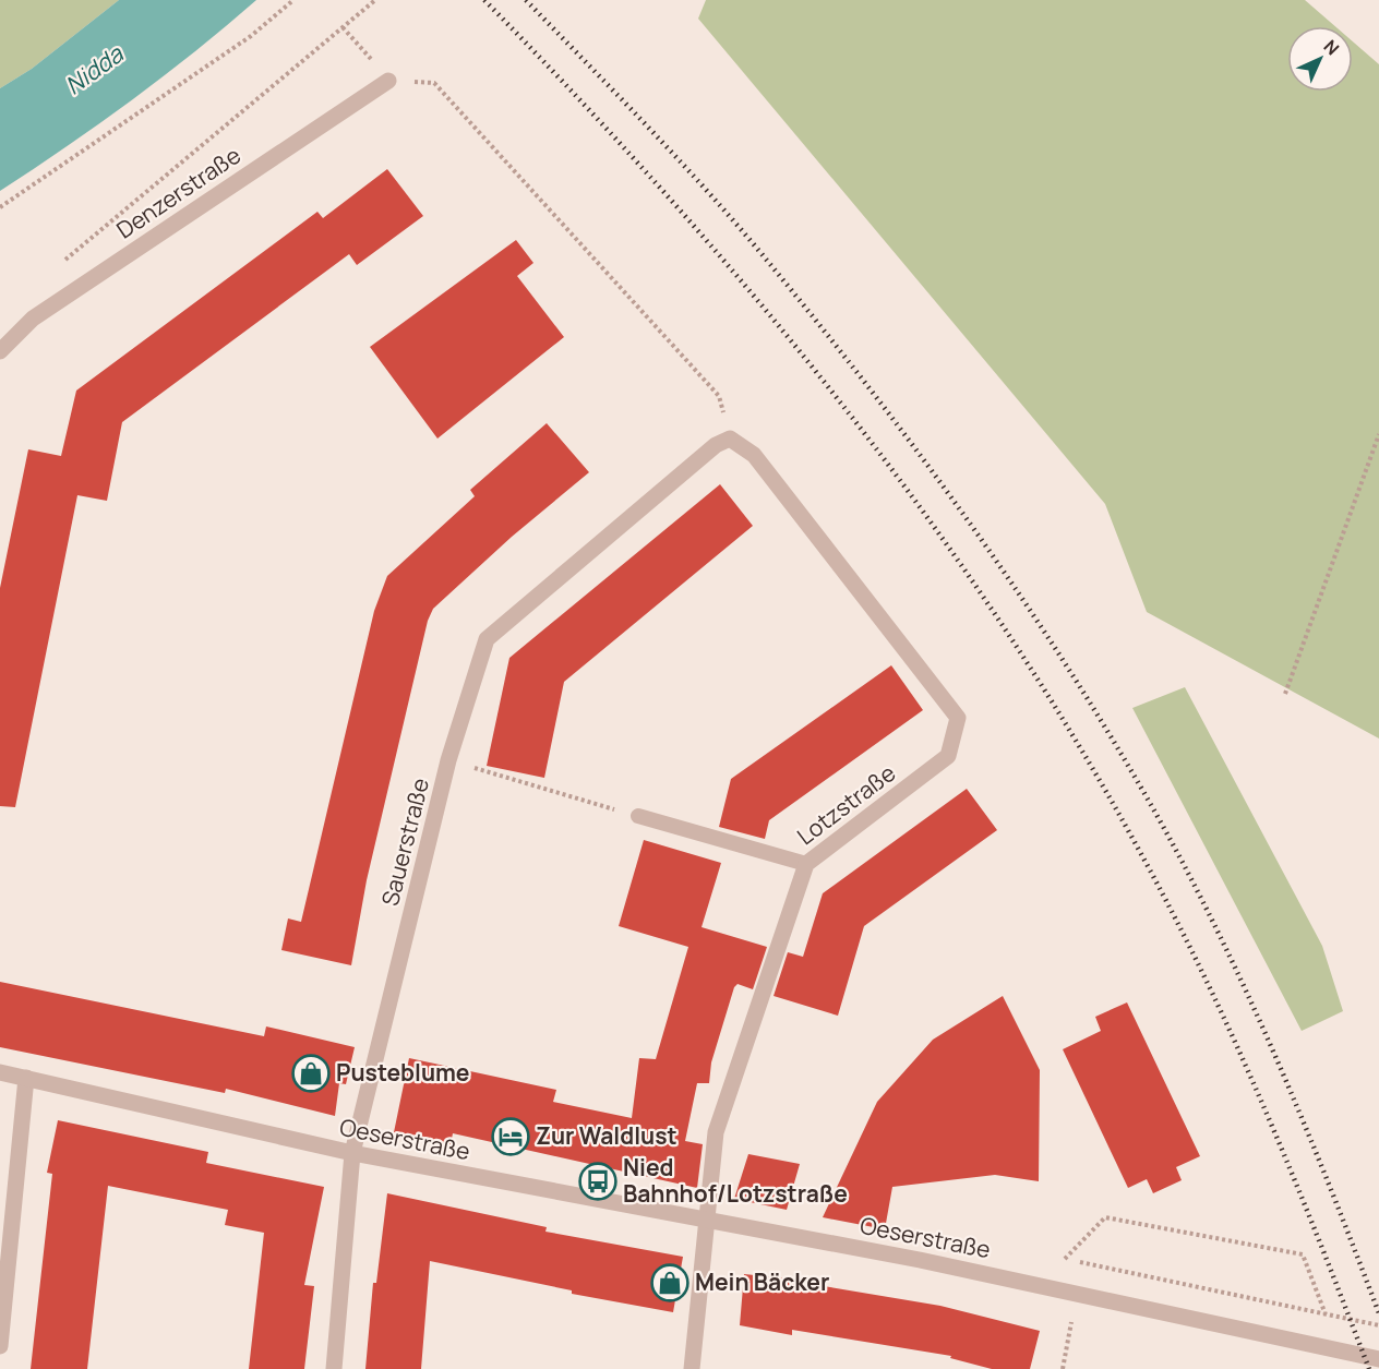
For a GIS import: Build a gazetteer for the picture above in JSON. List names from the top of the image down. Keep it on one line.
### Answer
{"streets":{"street":["Denzerstraße","Lotzstraße","Sauerstraße","Oeserstraße"]},"crossings":[["Lotzstraße","Sauerstraße"],["Lotzstraße","Oeserstraße"],["Sauerstraße","Oeserstraße"]],"water":["Nidda"],"places":{"shop":["Pusteblume","Mein Bäcker"],"hotel":["Zur Waldlust"],"bus stop":["Nied Bahnhof/Lotzstraße"]},"north":"top right"}
